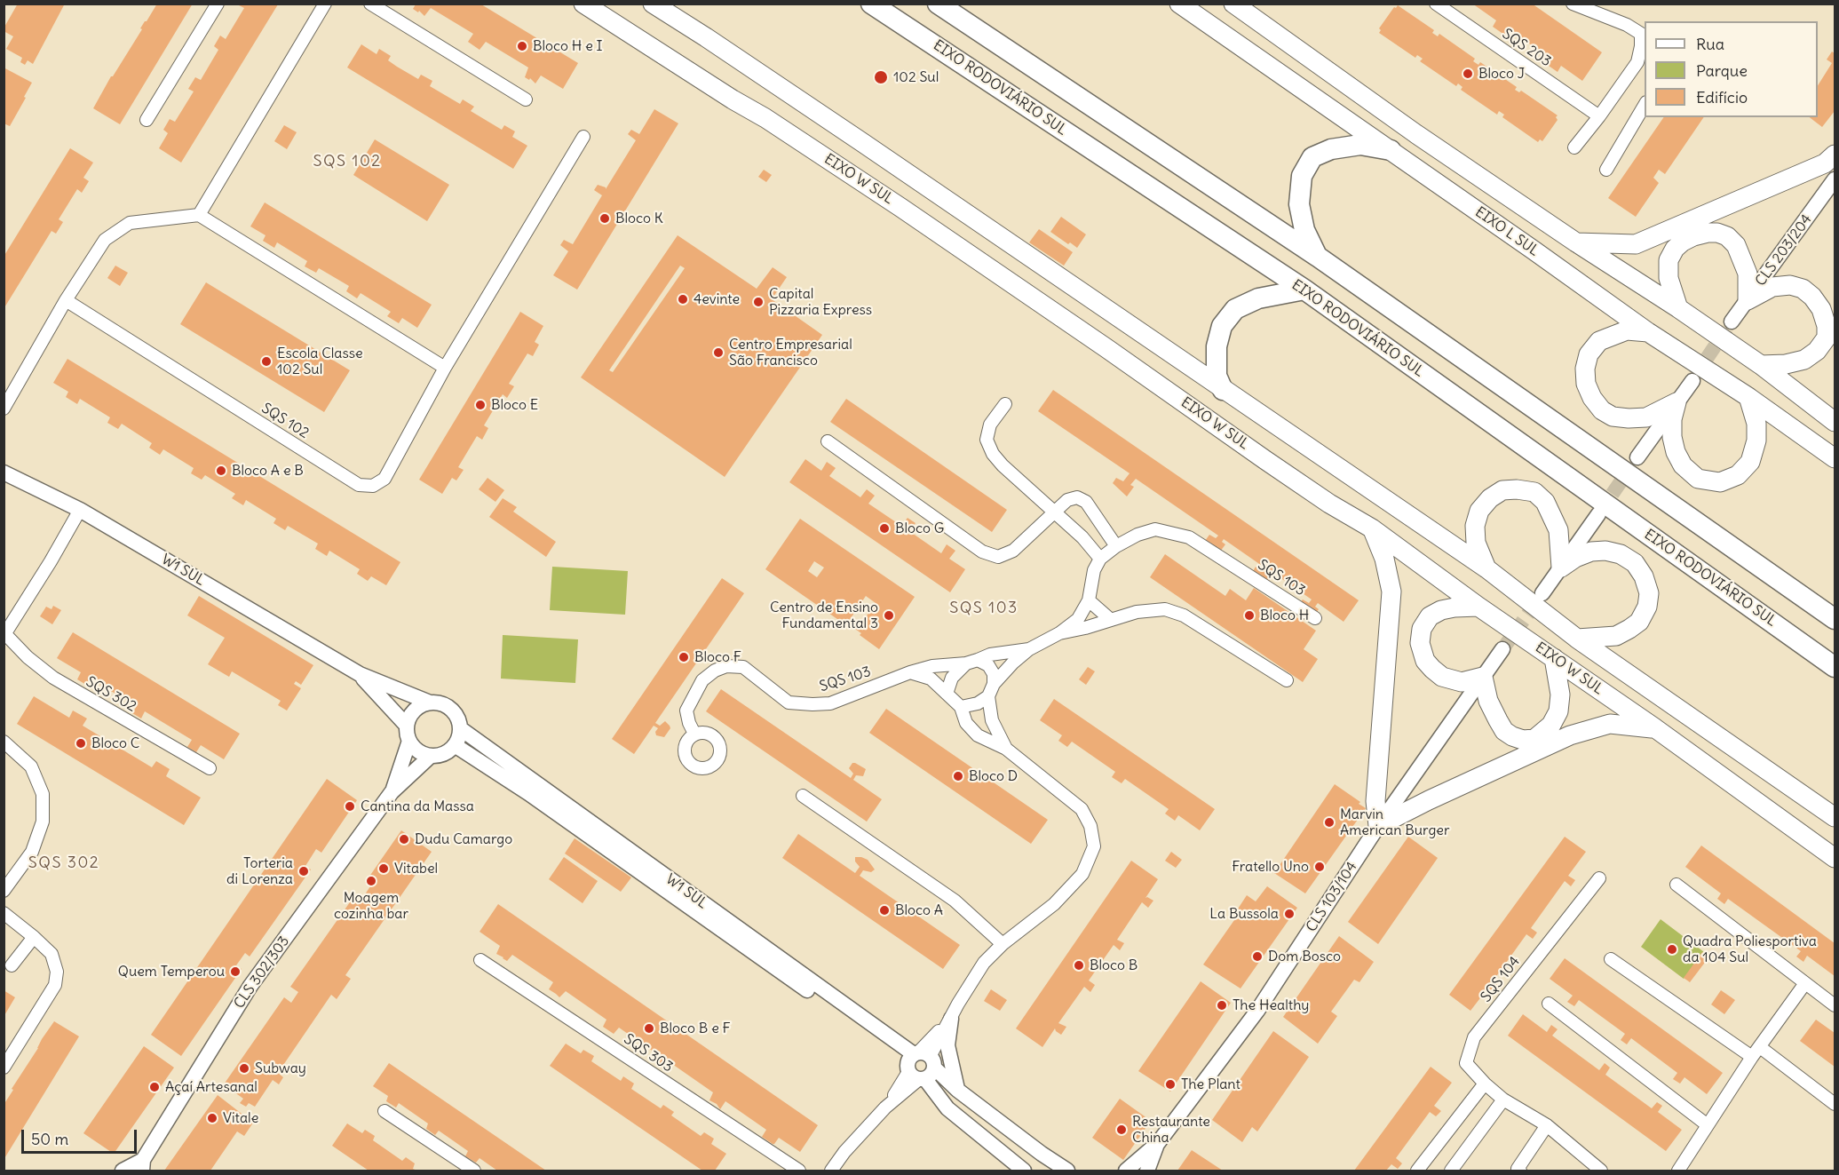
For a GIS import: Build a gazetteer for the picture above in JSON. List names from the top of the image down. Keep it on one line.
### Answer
{"streets":{"highway":["EIXO RODOVIÁRIO SUL"],"main road":["EIXO W SUL","EIXO L SUL"],"street":["SQS 203","CLS 203/204","SQS 102","W1 SUL","SQS 103","SQS 302","CLS 103/104","CLS 302/303","SQS 104","SQS 303"]},"crossings":[["W1 SUL","SQS 302"],["W1 SUL","CLS 302/303"]],"districts":["SQS 102","SQS 103","SQS 302"],"places":["Bloco H e I","Bloco J","102 Sul","Bloco K","4evinte","Capital Pizzaria Express","Centro Empresarial São Francisco","Escola Classe 102 Sul","Bloco E","Bloco A e B","Bloco G","Centro de Ensino Fundamental 3","Bloco H","Bloco F","Bloco C","Bloco D","Cantina da Massa","Marvin American Burger","Dudu Camargo","Fratello Uno","Vitabel","Torteria di Lorenza","Moagem cozinha bar","Bloco A","La Bussola","Quadra Poliesportiva da 104 Sul","Dom Bosco","Bloco B","Quem Temperou","The Healthy","Bloco B e F","Subway","The Plant","Açaí Artesanal","Vitale","Restaurante China"],"legend":["Rua","Parque","Edifício"],"scale_bar":"50 m"}
